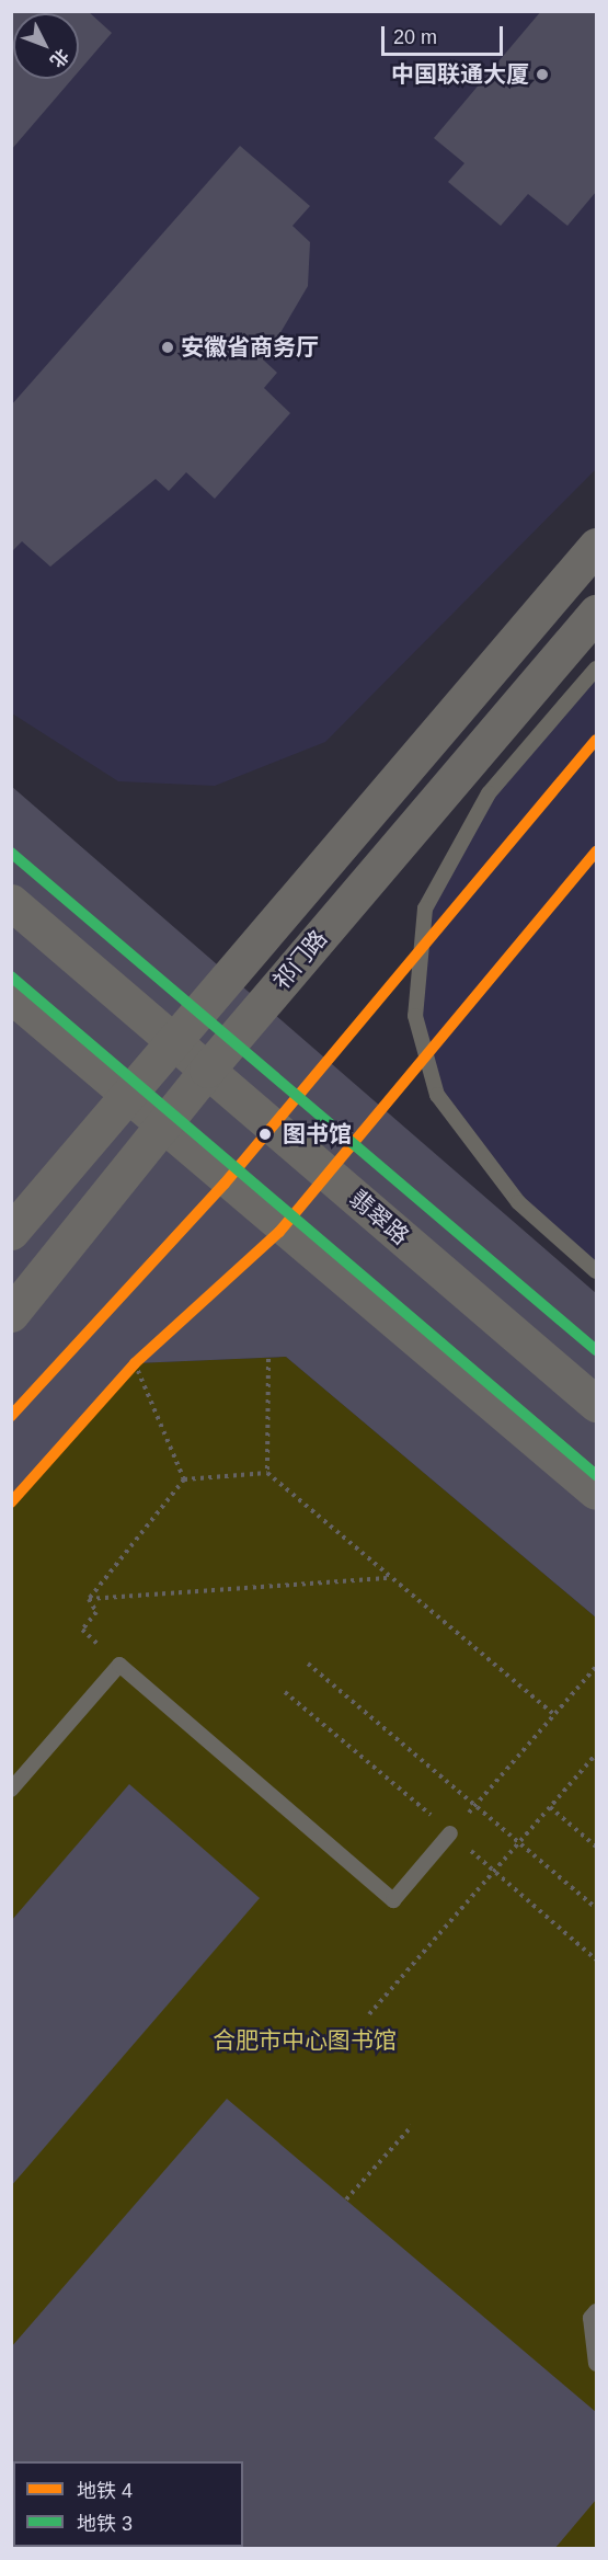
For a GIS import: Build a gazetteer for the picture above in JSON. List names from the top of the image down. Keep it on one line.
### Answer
{"streets":{"main road":["祁门路","翡翠路"]},"crossings":[["祁门路","翡翠路"]],"parks":["合肥市中心图书馆"],"places":["中国联通大厦","安徽省商务厅","图书馆"],"lines":["metro line 4","metro line 3"],"legend":["地铁 4","地铁 3"],"scale_bar":"20 m","north":"bottom right"}
